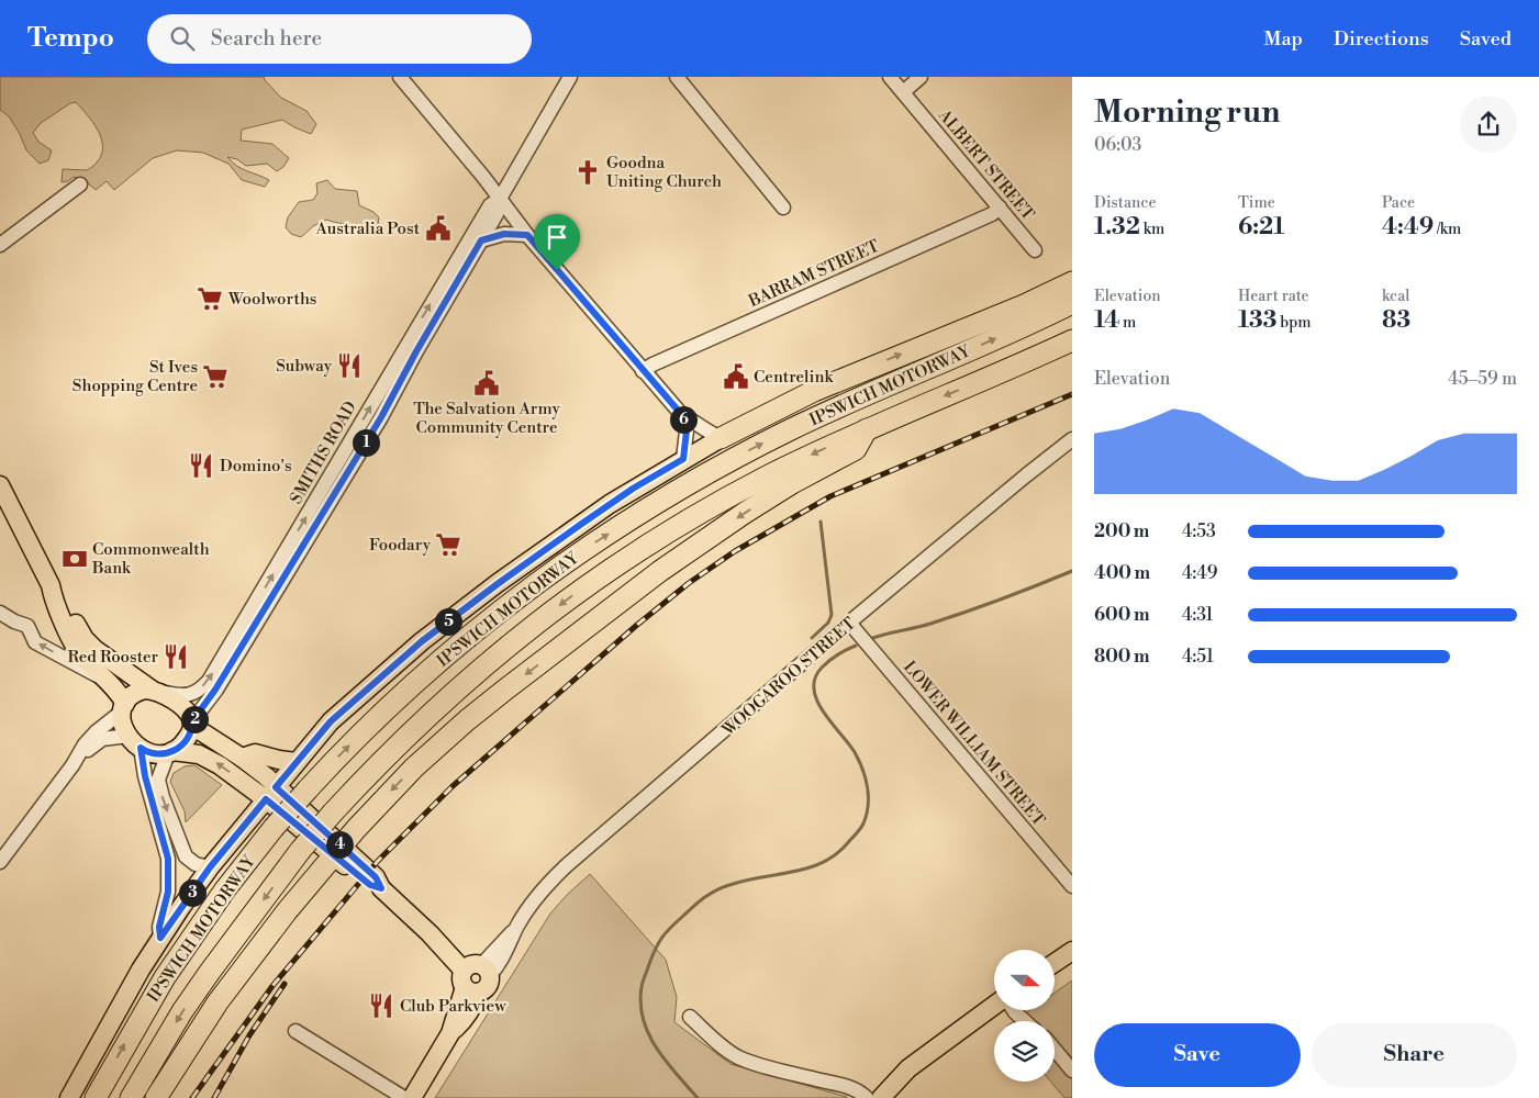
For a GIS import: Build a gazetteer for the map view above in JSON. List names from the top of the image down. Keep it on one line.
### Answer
{"streets":{"highway":["IPSWICH MOTORWAY"],"main road":["WOOGAROO STREET"],"street":["ALBERT STREET","BARRAM STREET","SMITHS ROAD","LOWER WILLIAM STREET"]},"crossings":[["ALBERT STREET","BARRAM STREET"],["WOOGAROO STREET","LOWER WILLIAM STREET"]],"places":{"church":["Goodna Uniting Church"],"public building":["Australia Post","Centrelink","The Salvation Army Community Centre"],"supermarket":["Woolworths","St Ives Shopping Centre","Foodary"],"restaurant":["Subway","Domino's","Red Rooster","Club Parkview"],"bank":["Commonwealth Bank"]},"north":"right","page":{"header":"Tempo","search":"Search here","nav":["Map","Directions","Saved"],"heading":["Morning run","06:03"],"stats":[["Distance","1.32 km"],["Time","6:21"],["Pace","4:49 /km"],["Elevation","14 m"],["Heart rate","133 bpm"],["kcal","83"]],"chart":["Elevation","45–59 m"],"pins":["6","1","5","2","4","3"],"list":[{"name":"200 m","note":"4:53"},{"name":"400 m","note":"4:49"},{"name":"600 m","note":"4:31"},{"name":"800 m","note":"4:51"}],"buttons":["Save","Share"]}}
